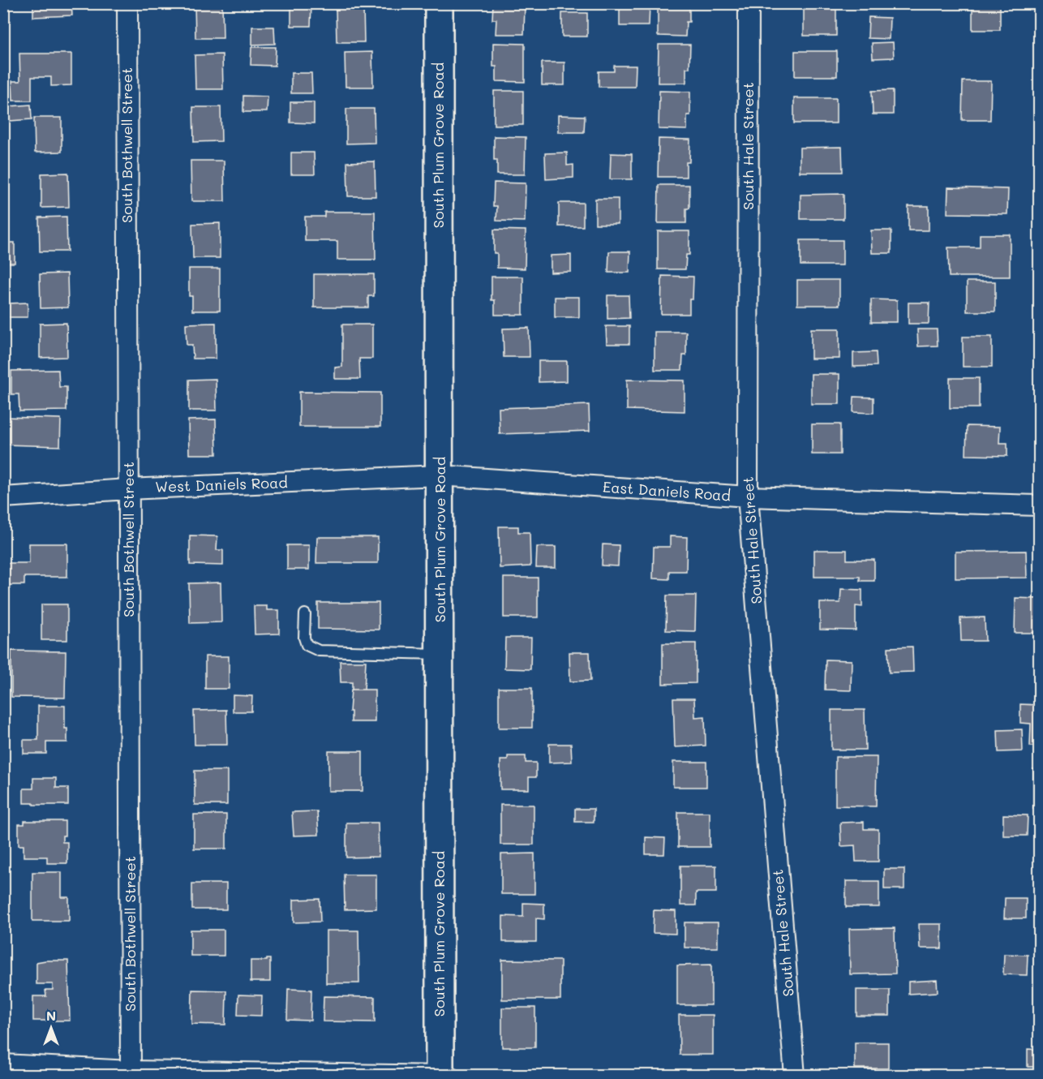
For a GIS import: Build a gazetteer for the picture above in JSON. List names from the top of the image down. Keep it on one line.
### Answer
{"streets":{"main road":["South Plum Grove Road"],"street":["South Bothwell Street","South Hale Street","West Daniels Road","East Daniels Road"]},"crossings":[["South Bothwell Street","West Daniels Road"],["South Plum Grove Road","West Daniels Road"],["South Plum Grove Road","East Daniels Road"],["South Hale Street","East Daniels Road"],["West Daniels Road","East Daniels Road"]],"north":"top"}
